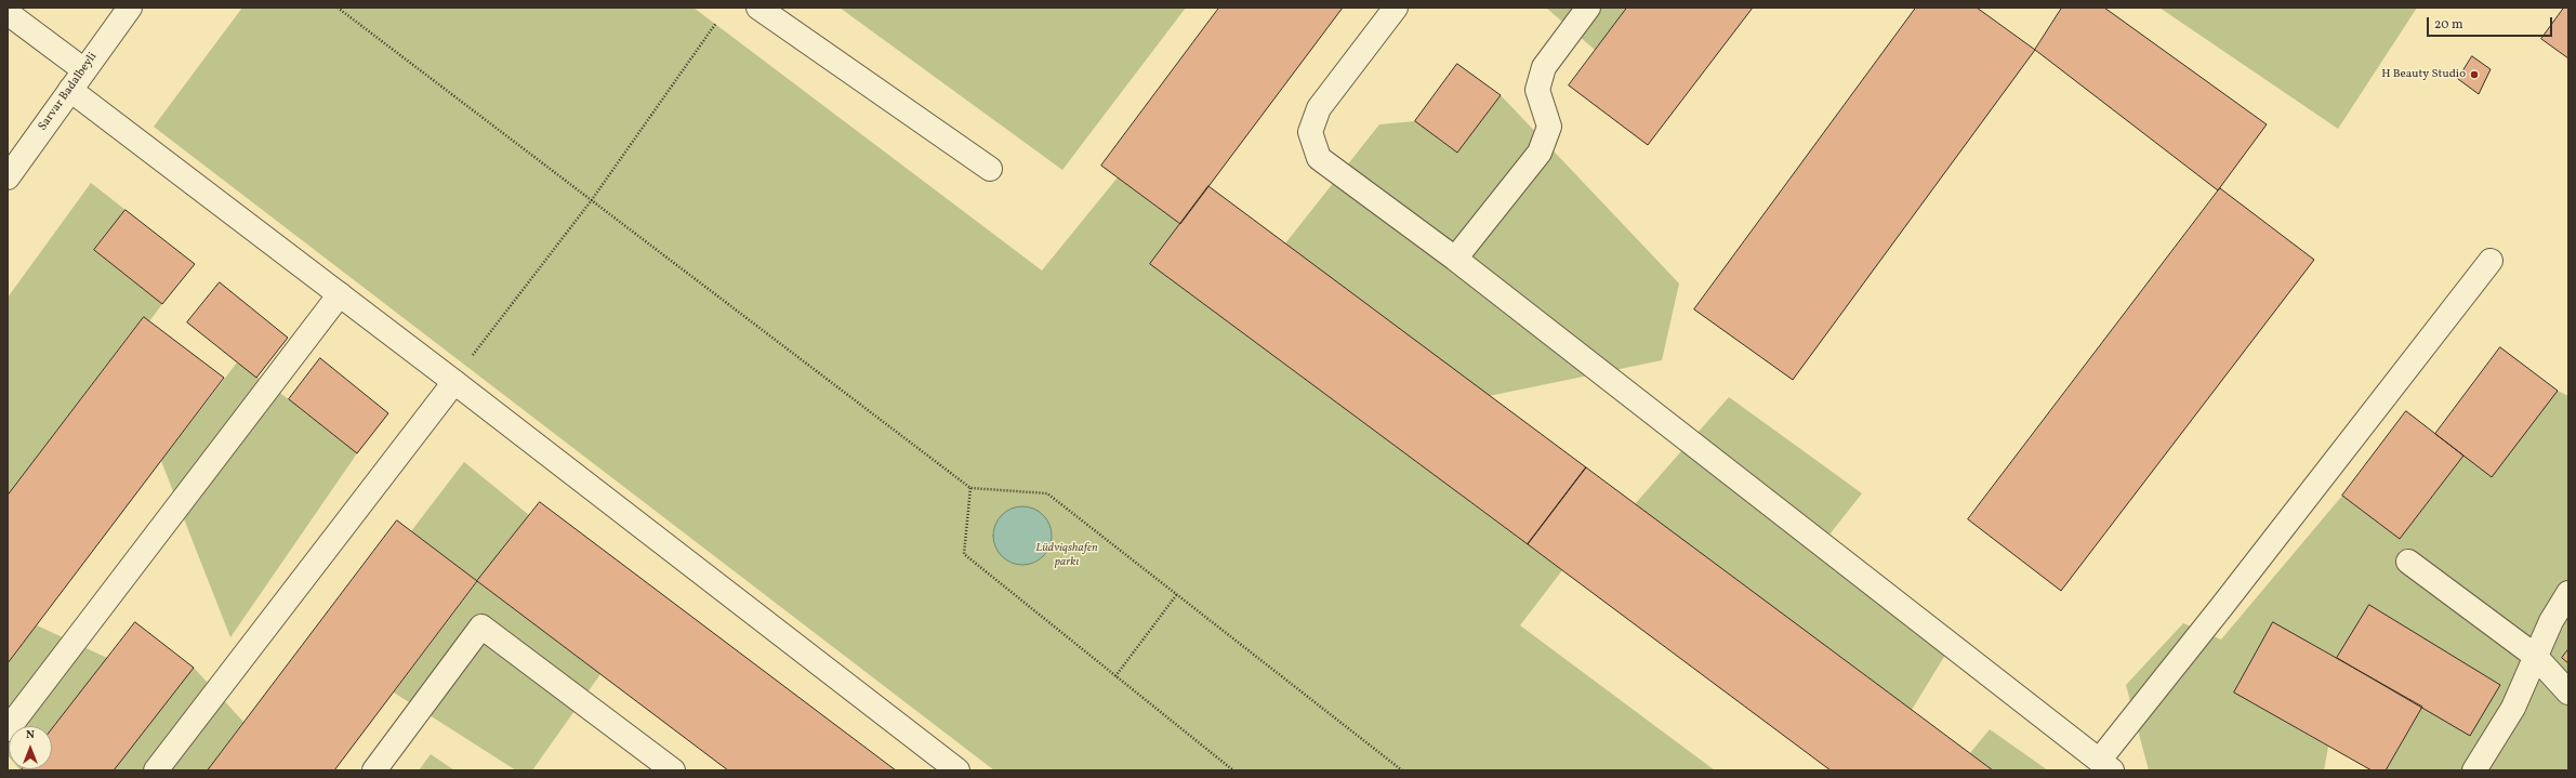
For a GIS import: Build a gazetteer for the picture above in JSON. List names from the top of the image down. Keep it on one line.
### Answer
{"streets":{"street":["Sarvar Badalbeyli"]},"parks":["Lüdviqshafen parkı"],"places":["H Beauty Studio"],"scale_bar":"20 m","north":"top"}
